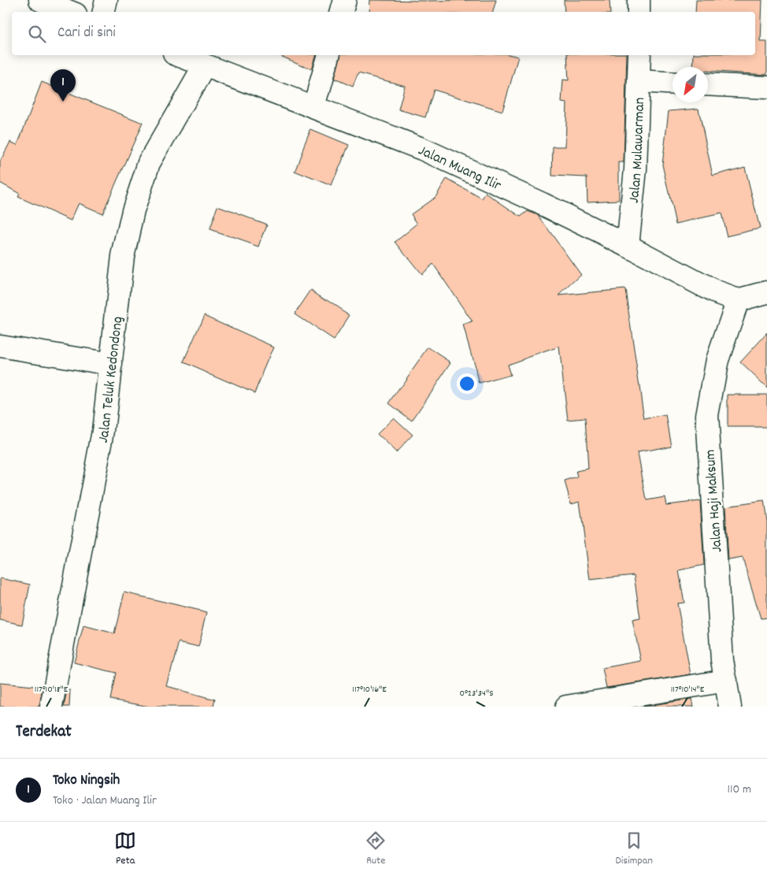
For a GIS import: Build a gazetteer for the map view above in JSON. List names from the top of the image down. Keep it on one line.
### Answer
{"streets":{"street":["Jalan Mulawarman","Jalan Muang Ilir","Jalan Teluk Kedondong","Jalan Haji Maksum"]},"crossings":[["Jalan Mulawarman","Jalan Muang Ilir"],["Jalan Muang Ilir","Jalan Teluk Kedondong"],["Jalan Muang Ilir","Jalan Haji Maksum"]],"north":"bottom left","page":{"search":"Cari di sini","pins":"1","heading":"Terdekat","list":[{"mark":"1","name":"Toko Ningsih","note":"Toko · Jalan Muang Ilir","value":"110 m"}],"nav":["Peta","Rute","Disimpan"]},"coordinates":["117°10'18\"E","117°10'16\"E","117°10'14\"E","0°23'34\"S"]}
